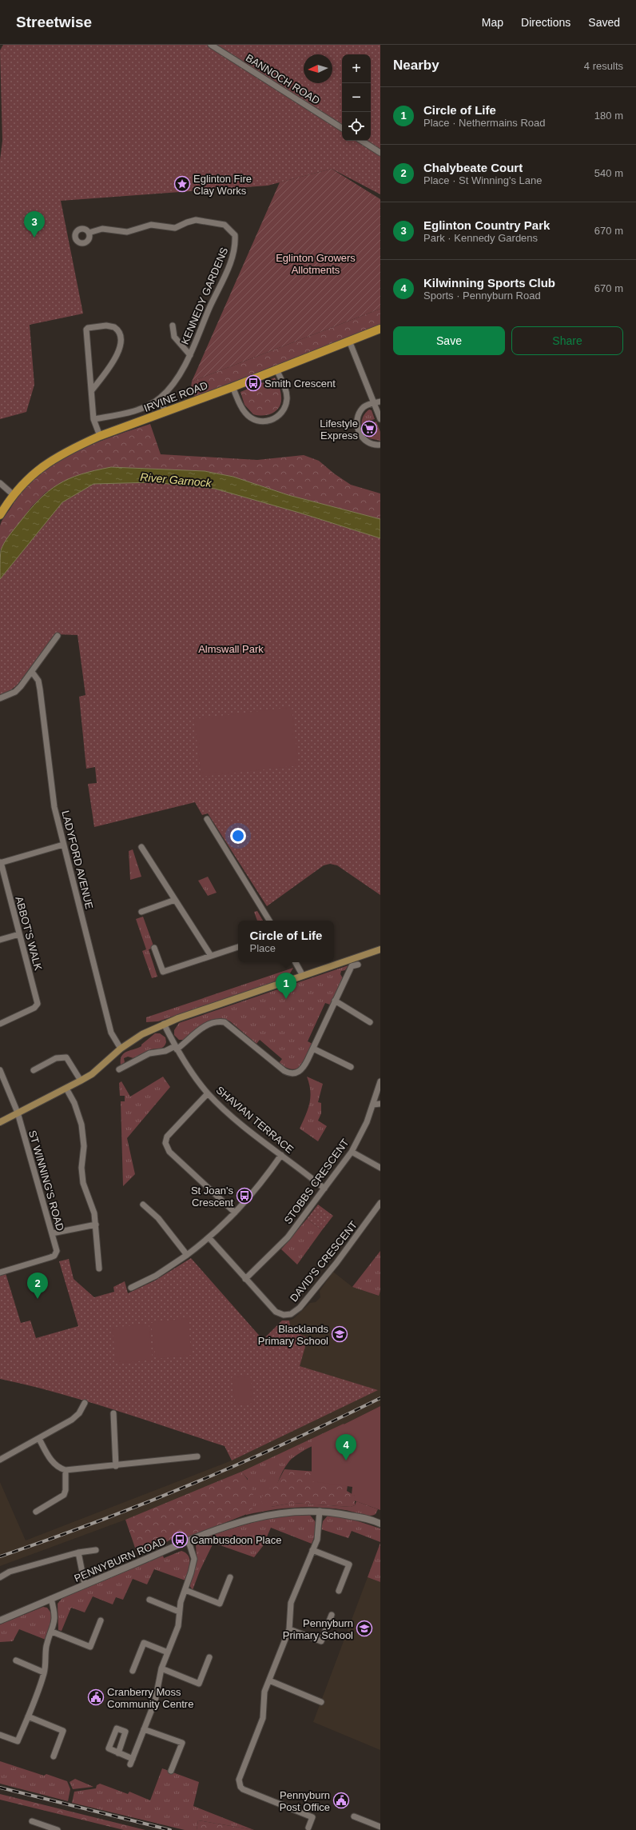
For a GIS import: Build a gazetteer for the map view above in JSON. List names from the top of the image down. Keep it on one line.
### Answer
{"streets":{"main road":["IRVINE ROAD"],"street":["BANNOCH ROAD","KENNEDY GARDENS","LADYFORD AVENUE","ABBOT'S WALK","SHAVIAN TERRACE","ST WINNING'S ROAD","STOBBS CRESCENT","DAVID'S CRESCENT","PENNYBURN ROAD"]},"crossings":[["SHAVIAN TERRACE","STOBBS CRESCENT"],["STOBBS CRESCENT","DAVID'S CRESCENT"]],"water":["River Garnock"],"parks":["Eglinton Growers Allotments","Almswall Park"],"places":{"place":["Eglinton Fire Clay Works"],"bus stop":["Smith Crescent","St Joan's Crescent","Cambusdoon Place"],"supermarket":["Lifestyle Express"],"school or university":["Blacklands Primary School","Pennyburn Primary School"],"public building":["Cranberry Moss Community Centre","Pennyburn Post Office"]},"north":"left","page":{"header":"Streetwise","nav":["Map","Directions","Saved"],"heading":["Nearby","4 results"],"map_buttons":["+","−"],"list":[{"mark":"1","name":"Circle of Life","note":"Place · Nethermains Road","value":"180 m"},{"mark":"2","name":"Chalybeate Court","note":"Place · St Winning's Lane","value":"540 m"},{"mark":"3","name":"Eglinton Country Park","note":"Park · Kennedy Gardens","value":"670 m"},{"mark":"4","name":"Kilwinning Sports Club","note":"Sports · Pennyburn Road","value":"670 m"}],"pins":["3","1","2","4"],"buttons":["Save","Share"],"popup":["Circle of Life","Place"]}}
